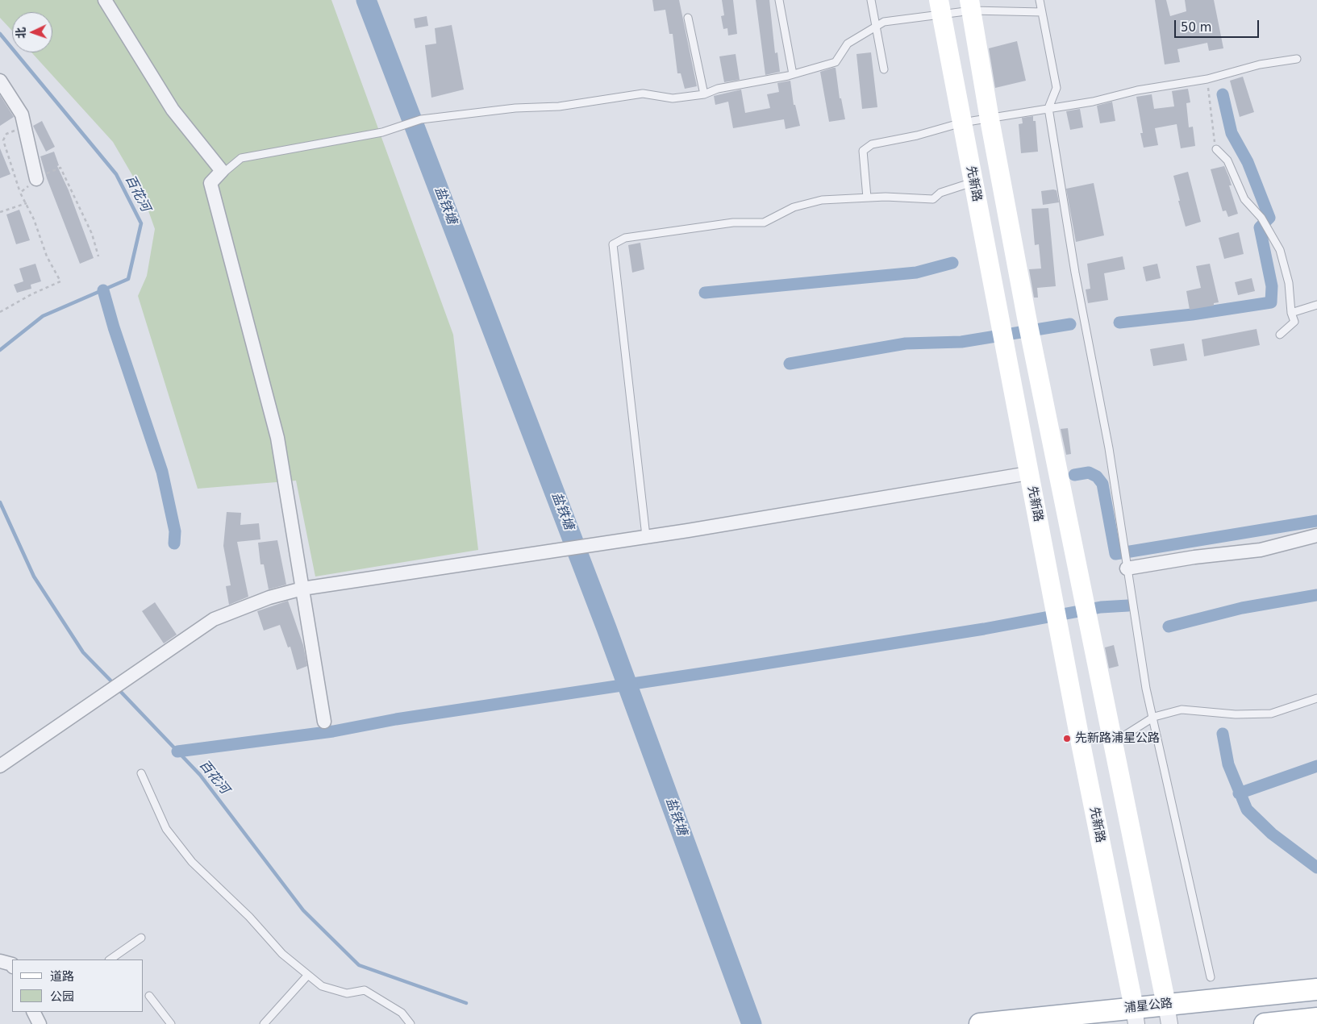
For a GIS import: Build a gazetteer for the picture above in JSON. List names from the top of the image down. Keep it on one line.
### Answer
{"streets":{"main road":["先新路","浦星公路"]},"crossings":[["先新路","浦星公路"]],"water":["百花河","盐铁塘"],"places":["先新路浦星公路"],"legend":["道路","公园"],"scale_bar":"50 m","north":"left"}
